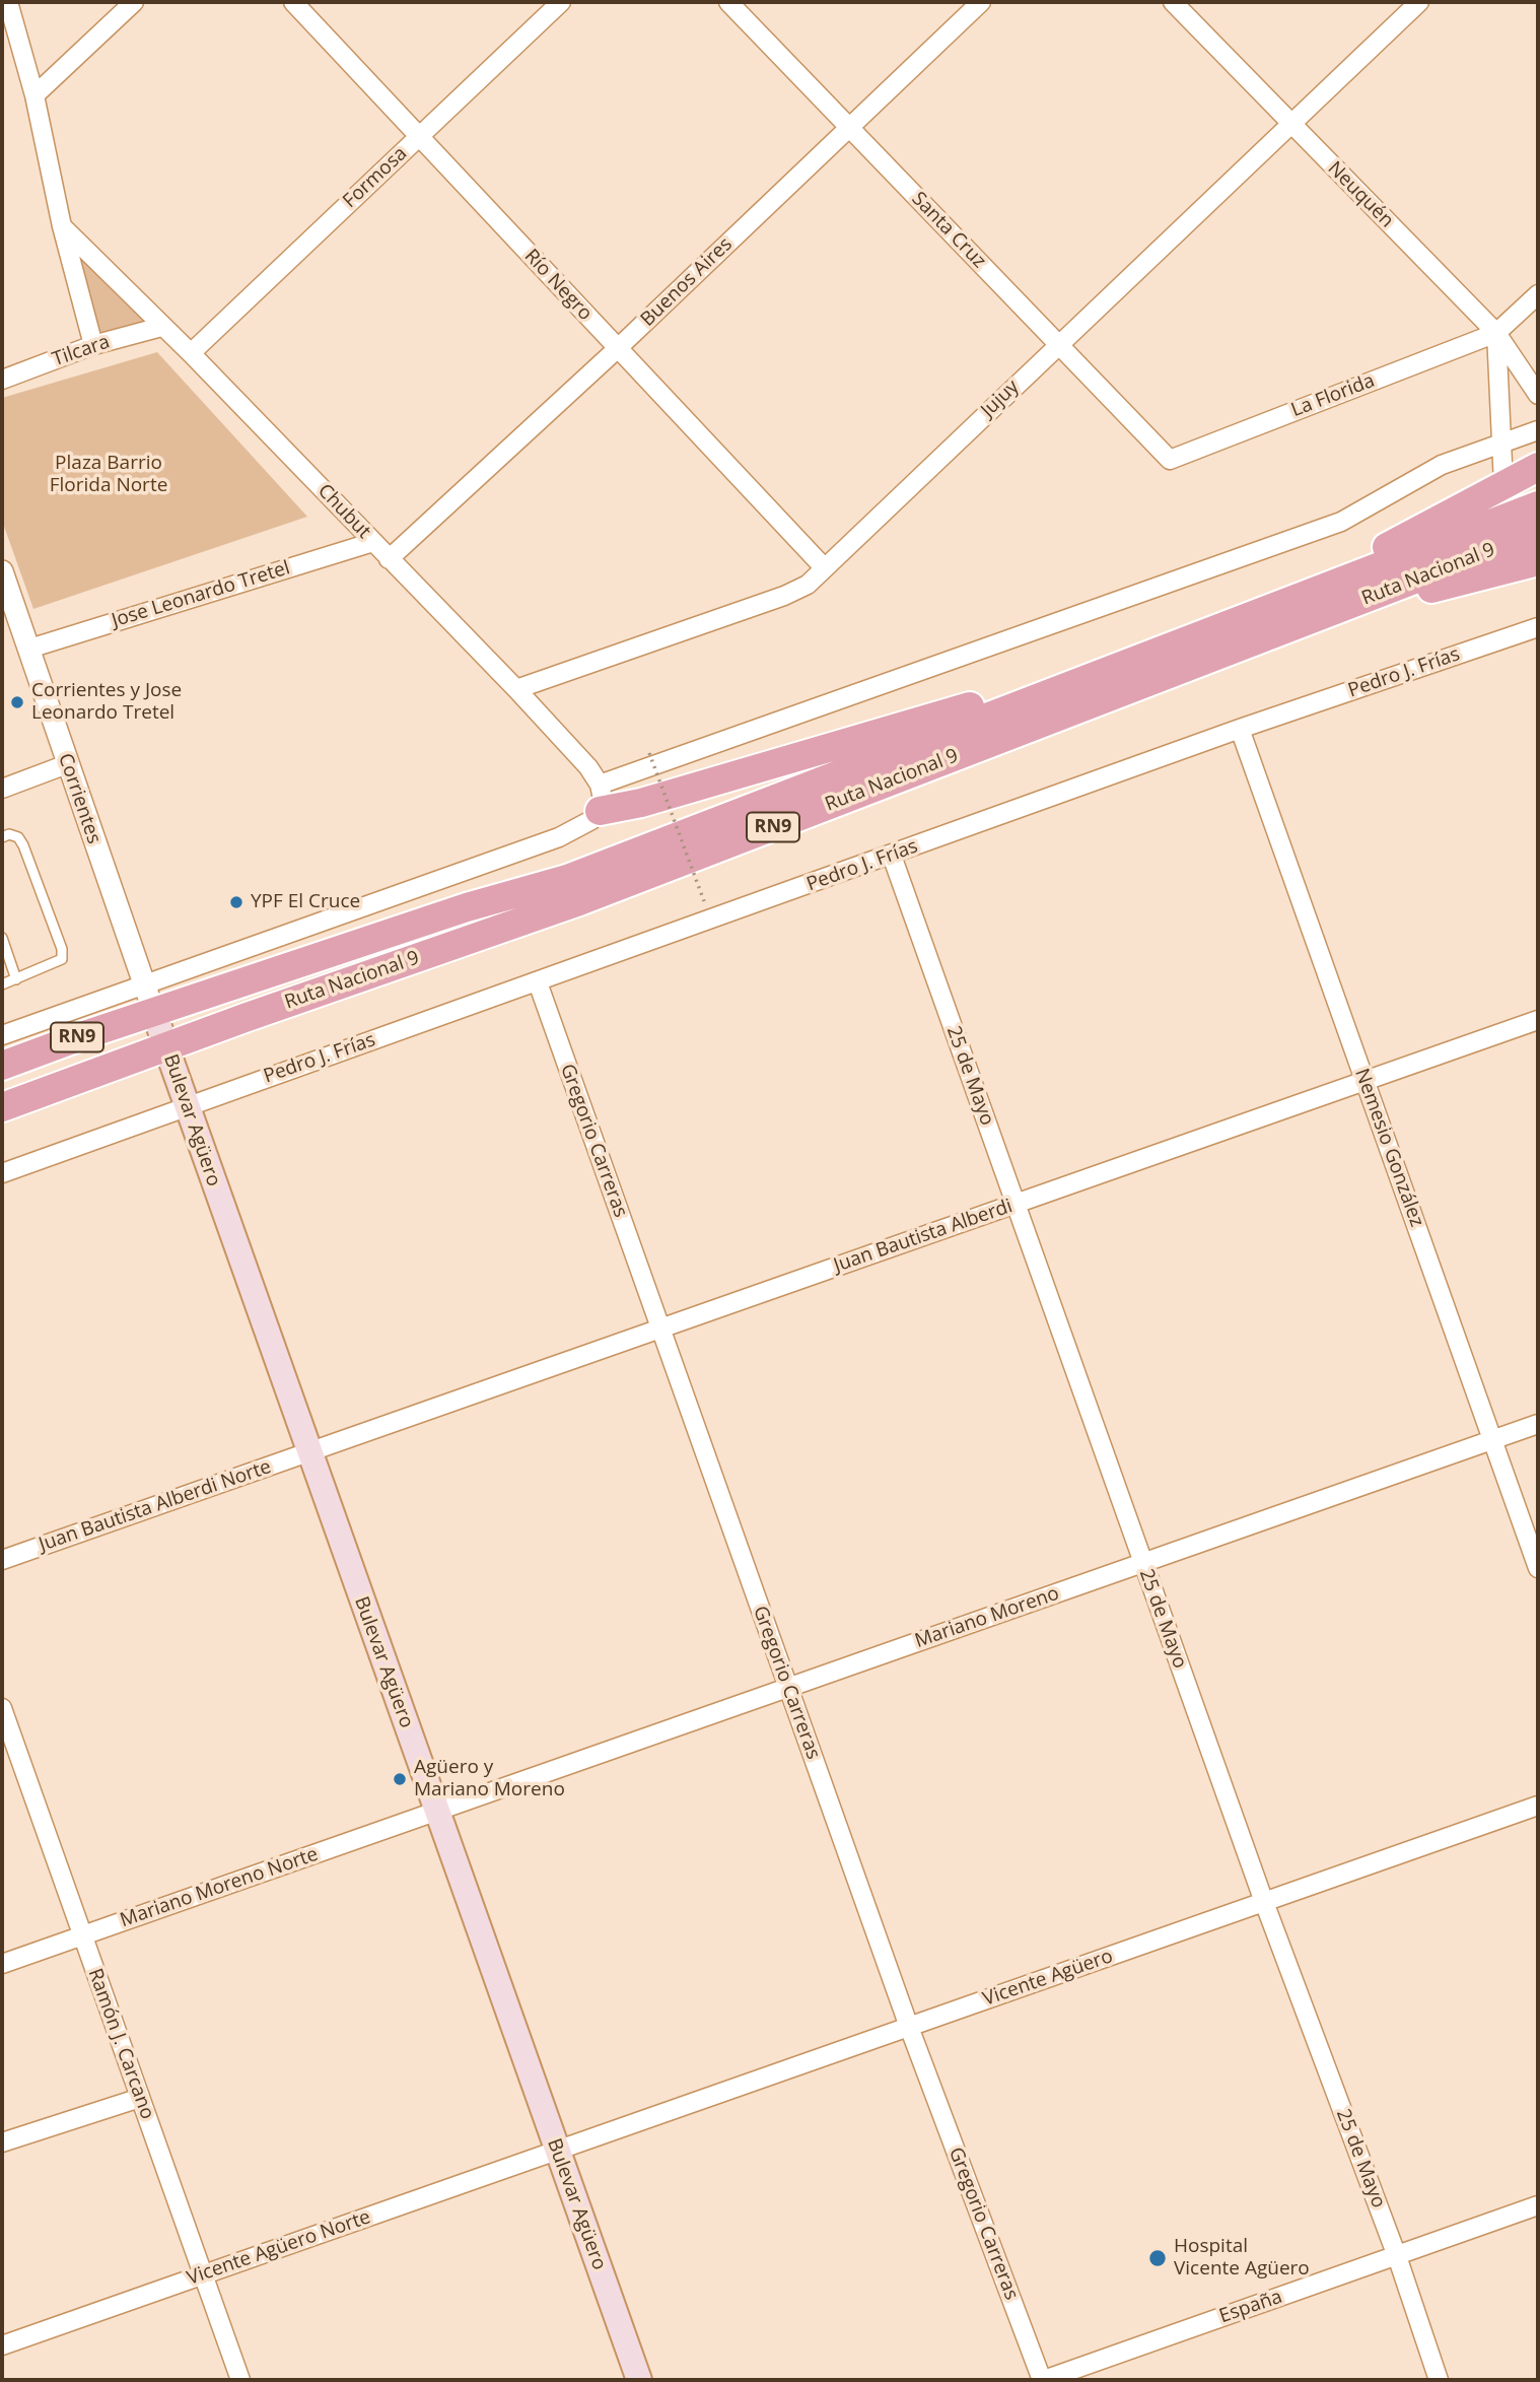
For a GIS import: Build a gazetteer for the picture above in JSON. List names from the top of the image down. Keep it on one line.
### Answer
{"streets":{"highway":["Ruta Nacional 9","RN9"],"main road":["Bulevar Agüero"],"street":["Formosa","Neuquén","Santa Cruz","Buenos Aires","Río Negro","Tilcara","La Florida","Jujuy","Chubut","Jose Leonardo Tretel","Pedro J. Frías","Corrientes","25 de Mayo","Gregorio Carreras","Nemesio González","Juan Bautista Alberdi","Juan Bautista Alberdi Norte","Mariano Moreno","Mariano Moreno Norte","Vicente Agüero","Ramón J. Carcano","Vicente Agüero Norte","España"]},"crossings":[["Formosa","Río Negro"],["Formosa","Chubut"],["Neuquén","La Florida"],["Neuquén","Jujuy"],["Santa Cruz","Buenos Aires"],["Santa Cruz","La Florida"],["Santa Cruz","Jujuy"],["Buenos Aires","Río Negro"],["Buenos Aires","Chubut"],["Río Negro","Jujuy"],["Tilcara","Chubut"],["Jujuy","Chubut"],["Chubut","Jose Leonardo Tretel"],["Ruta Nacional 9","Bulevar Agüero"],["Jose Leonardo Tretel","Corrientes"],["Pedro J. Frías","25 de Mayo"],["Pedro J. Frías","Bulevar Agüero"],["Pedro J. Frías","Gregorio Carreras"],["Pedro J. Frías","Nemesio González"],["Corrientes","Bulevar Agüero"],["25 de Mayo","Juan Bautista Alberdi"],["25 de Mayo","Mariano Moreno"],["25 de Mayo","Vicente Agüero"],["25 de Mayo","España"],["Bulevar Agüero","Juan Bautista Alberdi"],["Bulevar Agüero","Juan Bautista Alberdi Norte"],["Bulevar Agüero","Mariano Moreno"],["Bulevar Agüero","Mariano Moreno Norte"],["Bulevar Agüero","Vicente Agüero"],["Bulevar Agüero","Vicente Agüero Norte"],["Gregorio Carreras","Juan Bautista Alberdi"],["Gregorio Carreras","Mariano Moreno"],["Gregorio Carreras","Vicente Agüero"],["Gregorio Carreras","España"],["Nemesio González","Juan Bautista Alberdi"],["Nemesio González","Mariano Moreno"],["Juan Bautista Alberdi","Juan Bautista Alberdi Norte"],["Mariano Moreno","Mariano Moreno Norte"],["Mariano Moreno Norte","Ramón J. Carcano"],["Vicente Agüero","Vicente Agüero Norte"],["Ramón J. Carcano","Vicente Agüero Norte"]],"parks":["Plaza Barrio Florida Norte"],"places":["Corrientes y Jose Leonardo Tretel","YPF El Cruce","Agüero y Mariano Moreno","Hospital Vicente Agüero"]}
